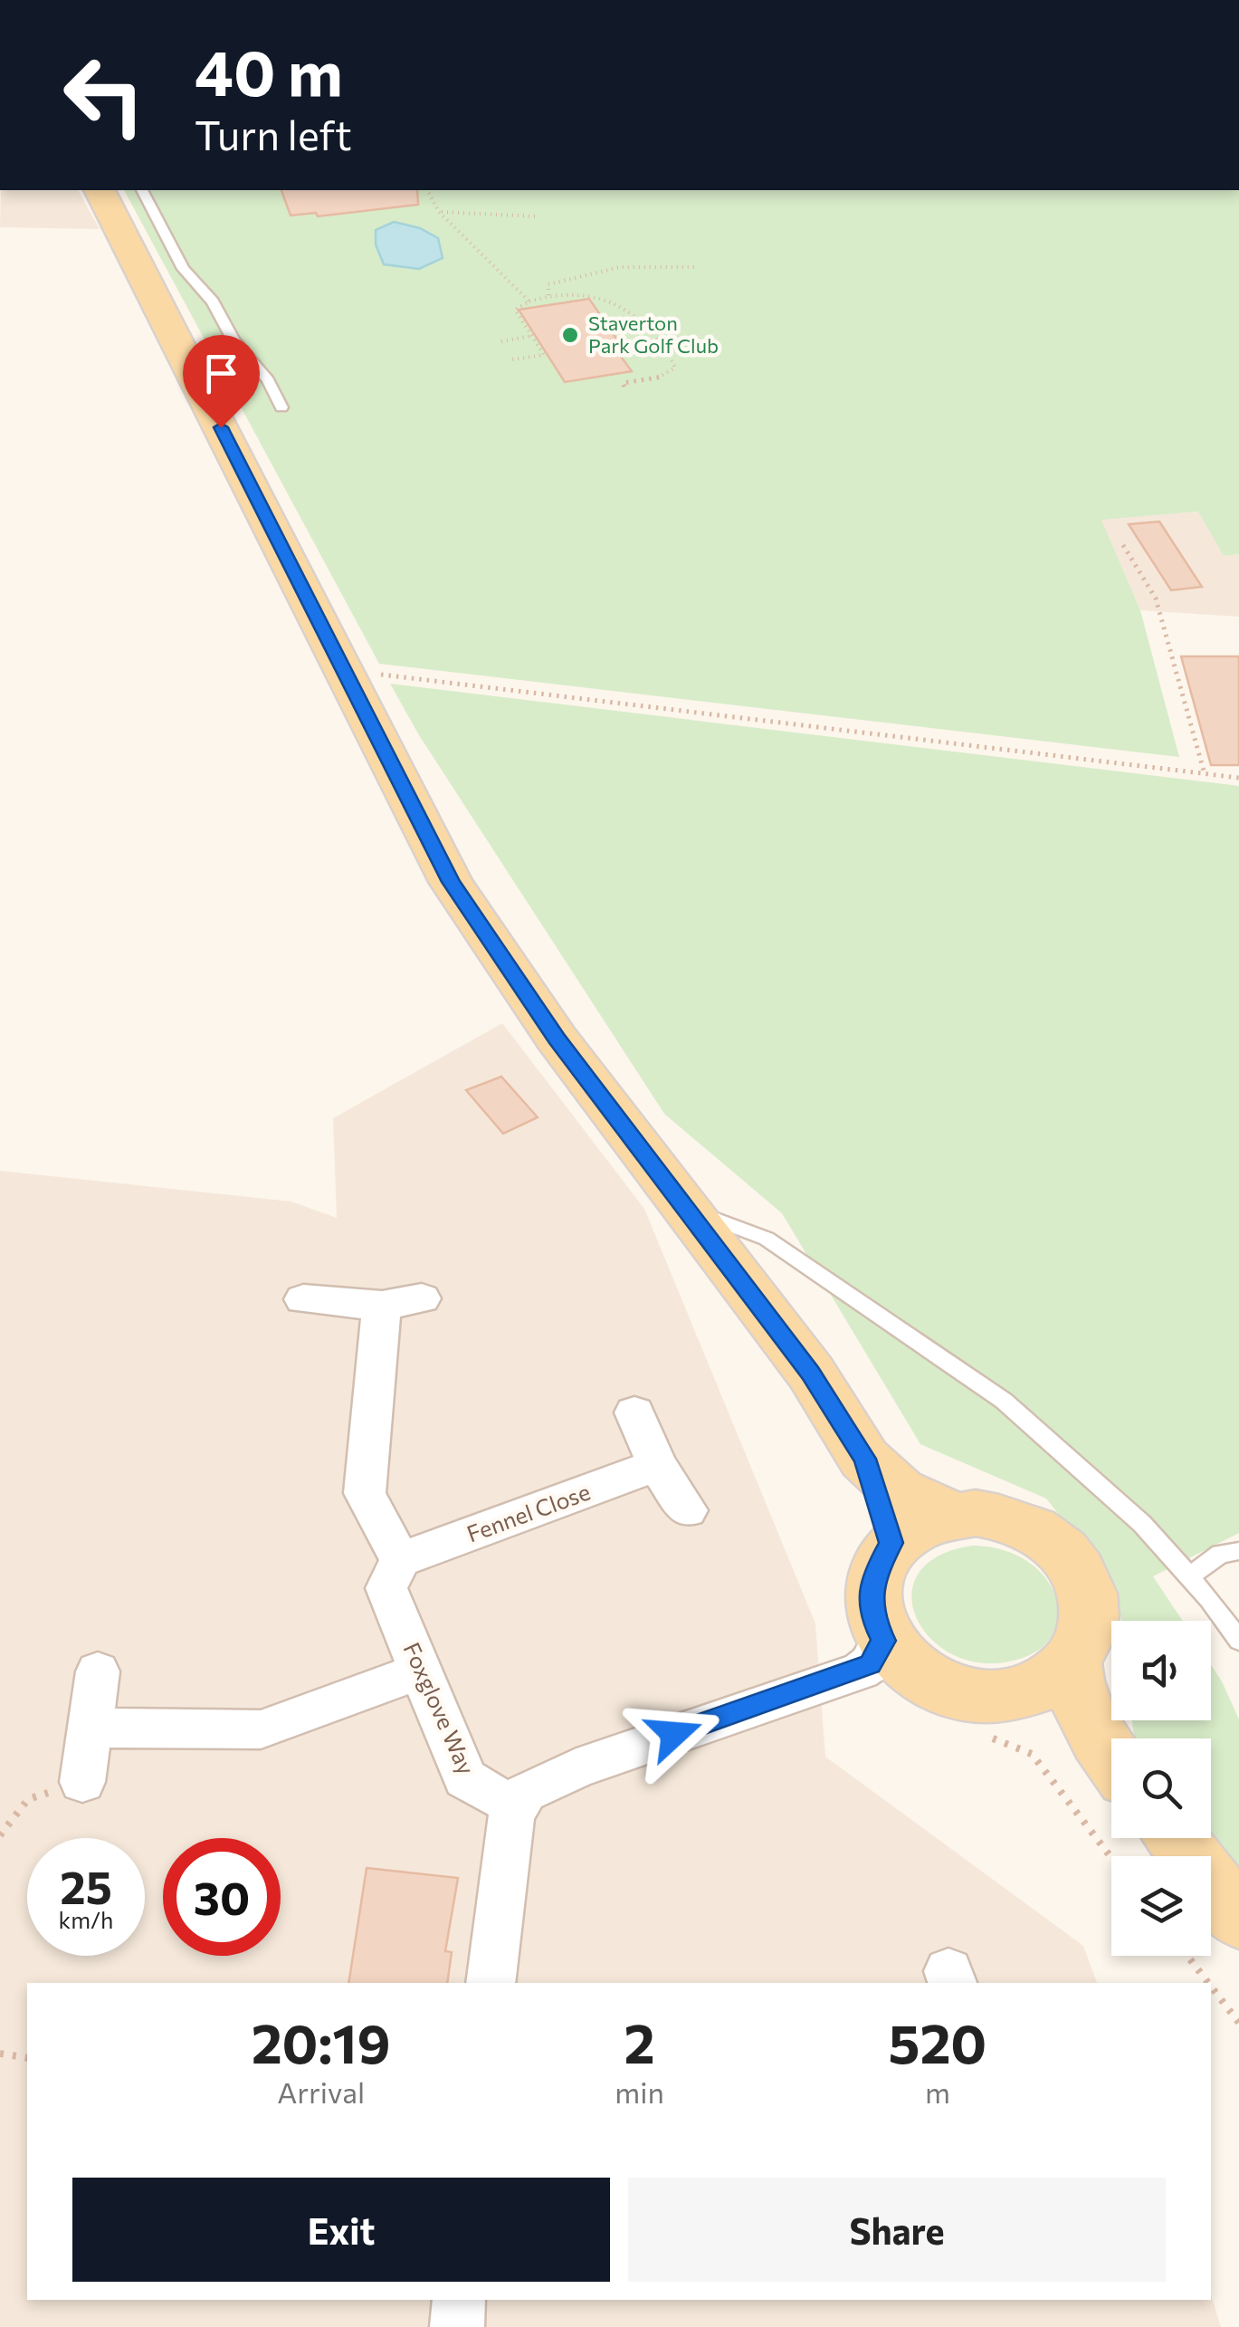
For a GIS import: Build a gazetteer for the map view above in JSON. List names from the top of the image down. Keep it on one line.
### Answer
{"streets":{"street":["Fennel Close","Foxglove Way"]},"crossings":[["Fennel Close","Foxglove Way"]],"places":["Staverton Park Golf Club"],"page":{"turn":["40 m","Turn left"],"speed":"25 km/h","limit":"30","eta":["20:19","Arrival","2","min","520","m"],"buttons":["Exit","Share"]}}
